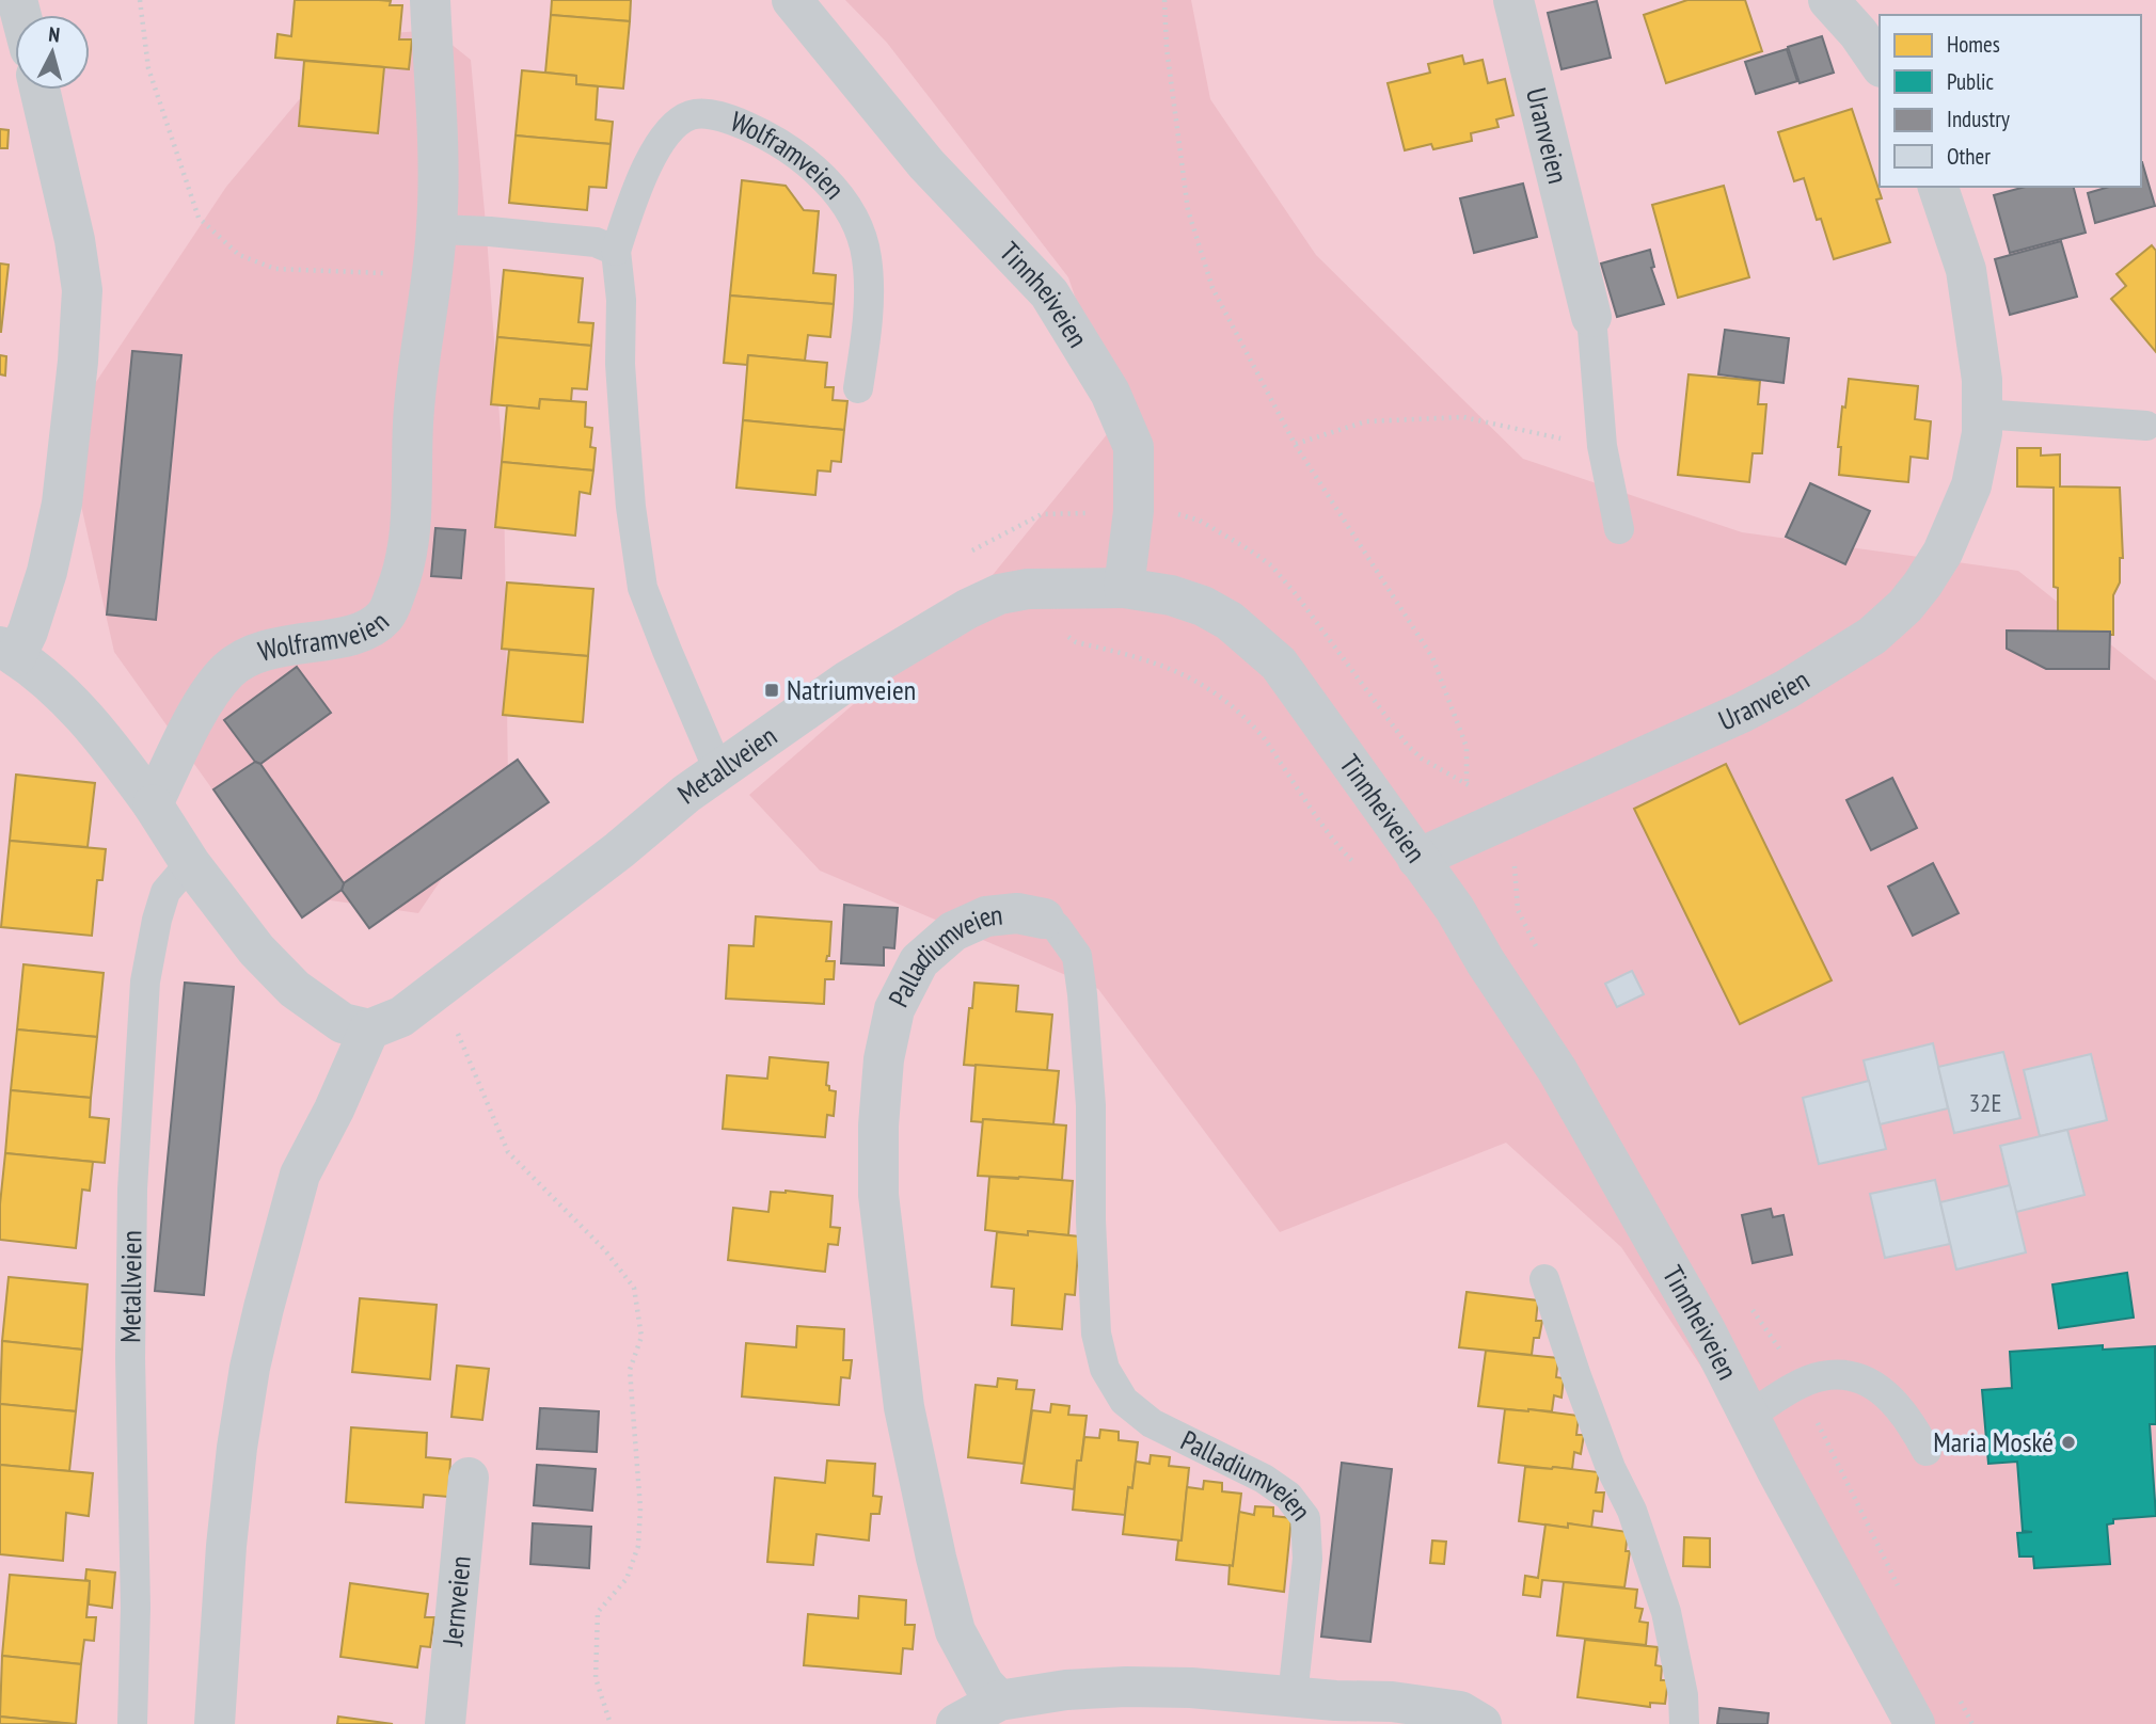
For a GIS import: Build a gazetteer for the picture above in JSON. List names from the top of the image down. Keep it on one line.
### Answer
{"streets":{"street":["Uranveien","Wolframveien","Tinnheiveien","Metallveien","Palladiumveien","Jernveien"]},"crossings":[["Uranveien","Tinnheiveien"],["Wolframveien","Metallveien"],["Tinnheiveien","Metallveien"]],"places":{"transit":["Natriumveien"],"other":["Maria Moské"]},"house_numbers":["32E"],"legend":["Homes","Public","Industry","Other"],"north":"top"}
